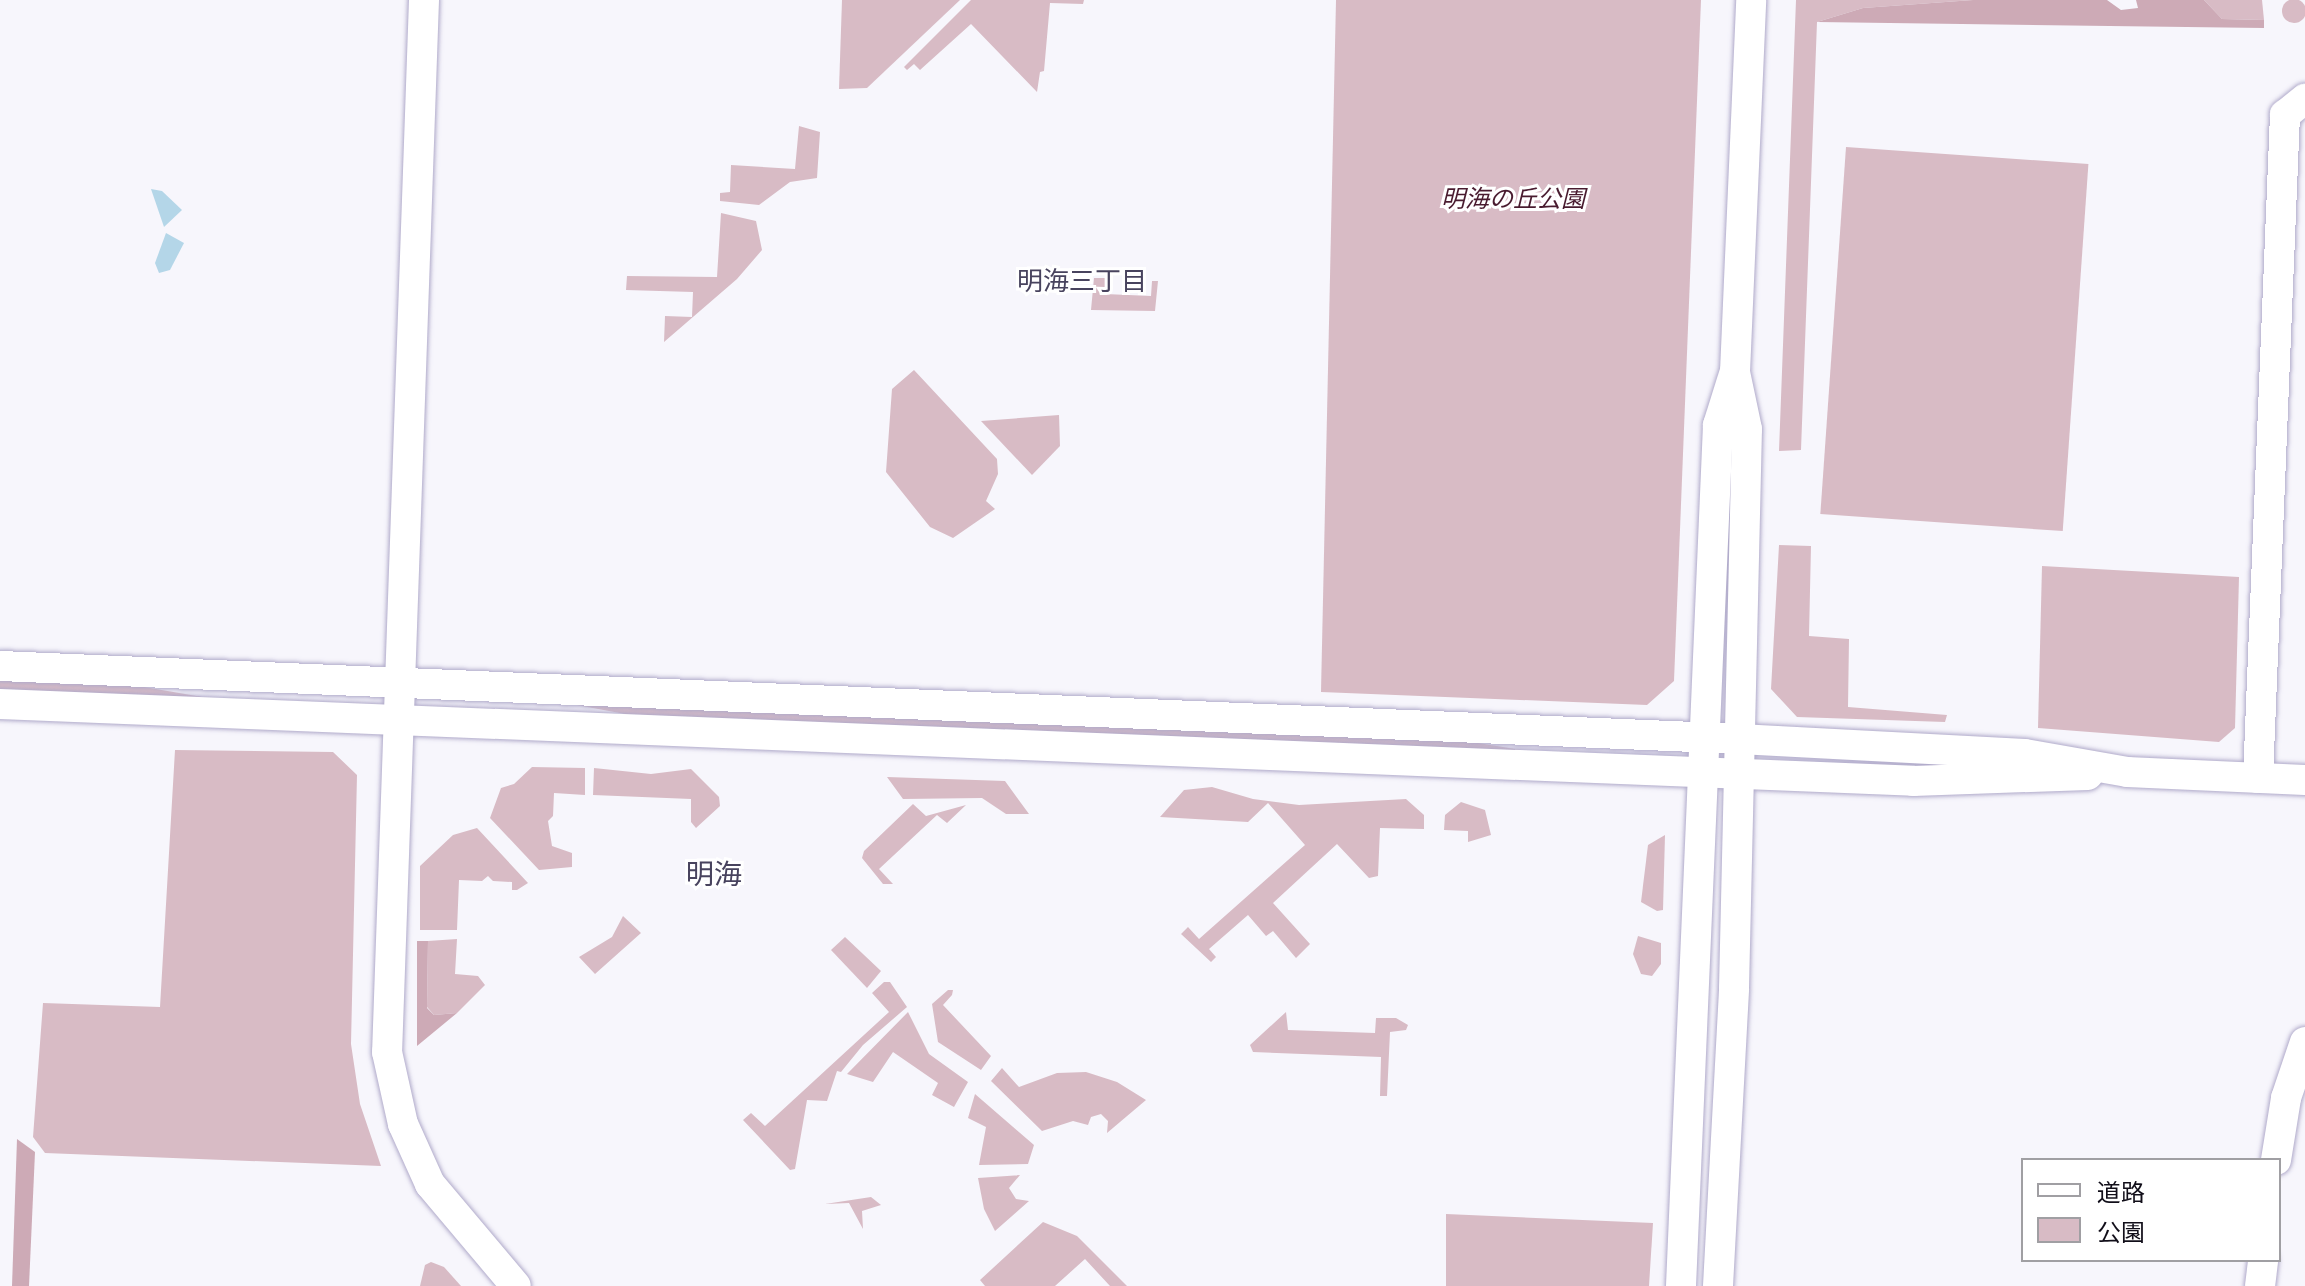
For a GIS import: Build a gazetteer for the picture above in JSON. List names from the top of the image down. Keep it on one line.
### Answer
{"districts":["明海三丁目","明海"],"parks":["明海の丘公園"],"legend":["道路","公園"]}
